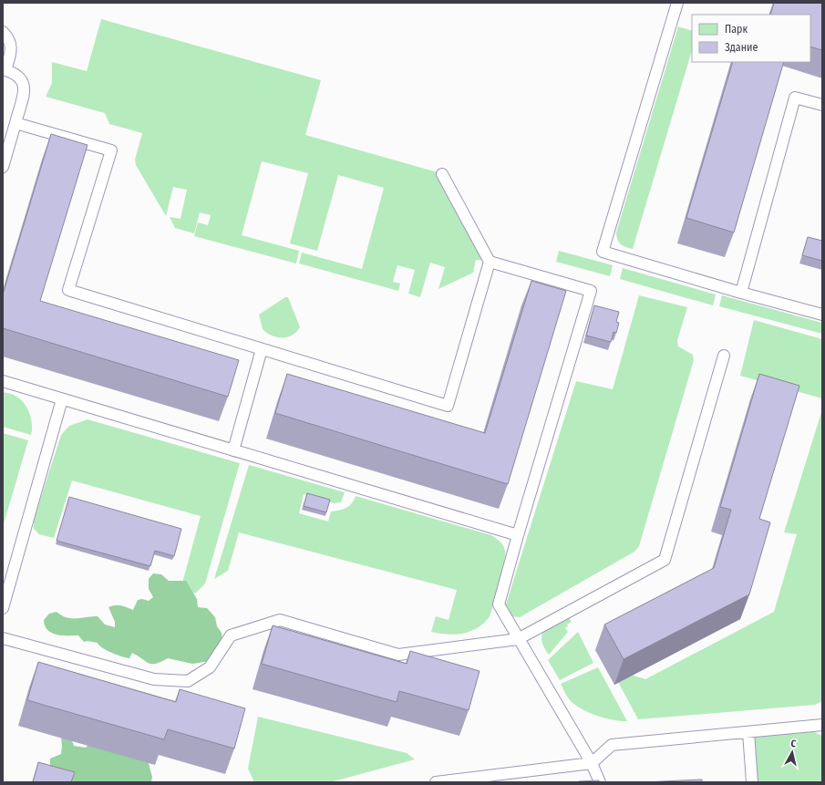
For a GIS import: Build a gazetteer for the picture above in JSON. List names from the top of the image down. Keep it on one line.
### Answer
{"legend":["Парк","Здание"],"north":"top"}
